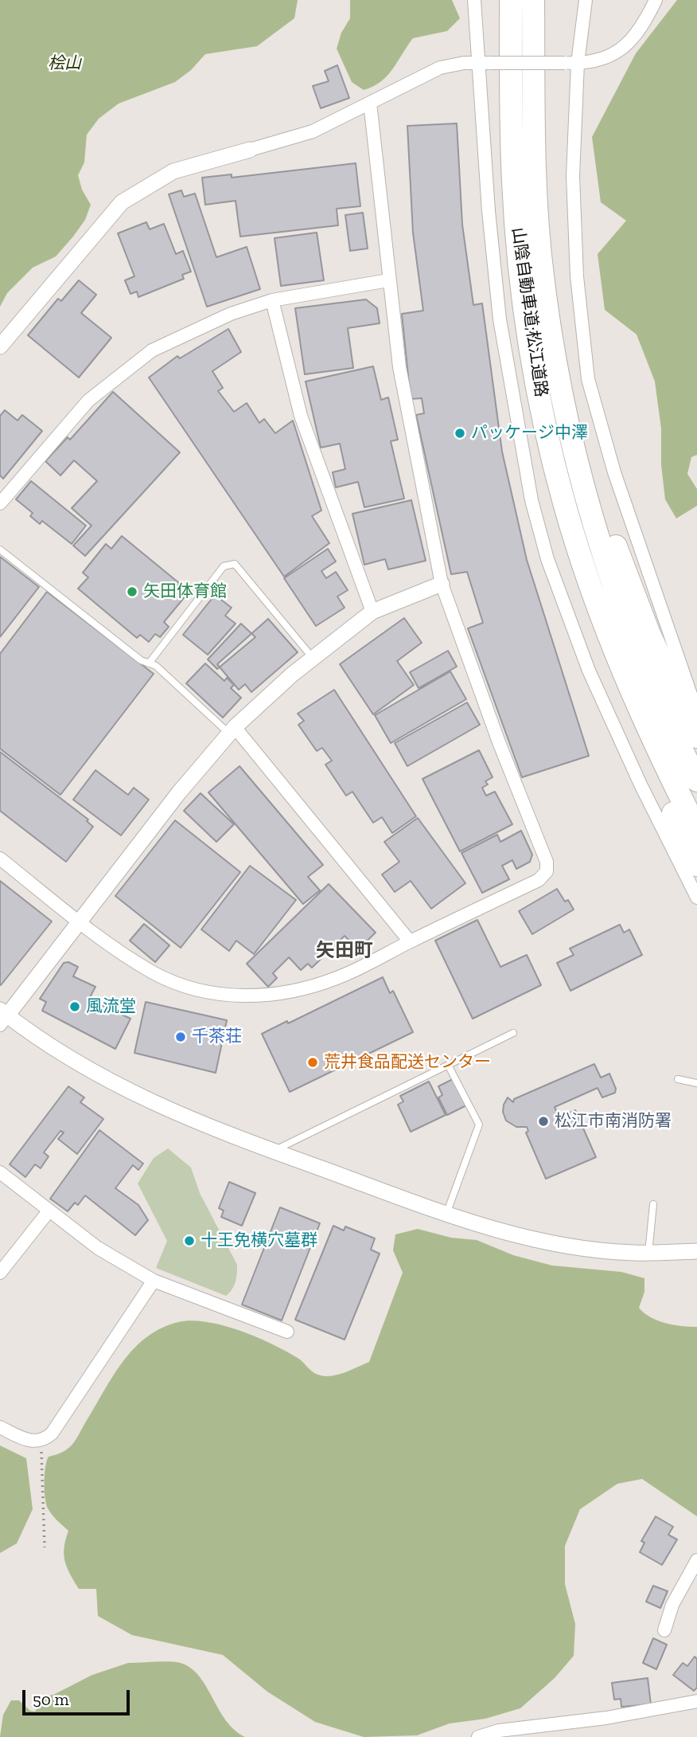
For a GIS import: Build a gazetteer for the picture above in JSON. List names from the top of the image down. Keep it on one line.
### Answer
{"streets":{"highway":["山陰自動車道;松江道路"]},"districts":["矢田町"],"parks":["桧山"],"places":["パッケージ中澤","矢田体育館","風流堂","千茶荘","荒井食品配送センター","松江市南消防署","十王免横穴墓群"],"scale_bar":"50 m"}
